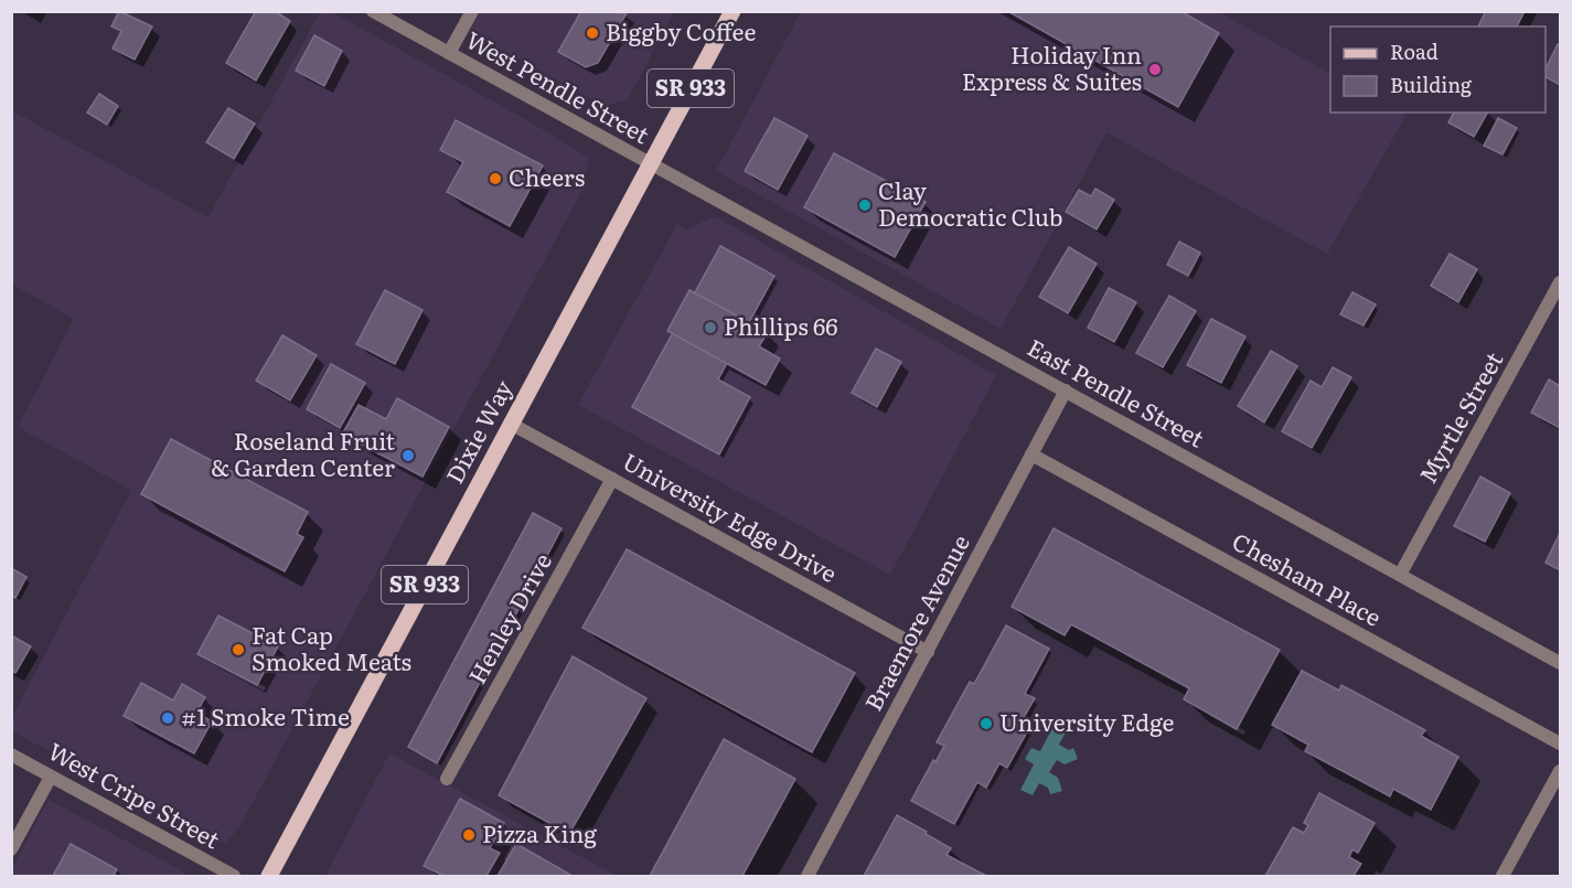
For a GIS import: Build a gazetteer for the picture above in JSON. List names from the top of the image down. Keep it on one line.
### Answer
{"streets":{"main road":["SR 933","Dixie Way"],"street":["West Pendle Street","East Pendle Street","Myrtle Street","University Edge Drive","Chesham Place","Henley Drive","Braemore Avenue","West Cripe Street"]},"crossings":[["West Pendle Street","East Pendle Street"],["West Pendle Street","Dixie Way"],["East Pendle Street","Myrtle Street"],["East Pendle Street","Dixie Way"],["East Pendle Street","Braemore Avenue"],["Dixie Way","University Edge Drive"],["University Edge Drive","Henley Drive"],["University Edge Drive","Braemore Avenue"],["Chesham Place","Braemore Avenue"]],"places":["Biggby Coffee","Holiday Inn Express & Suites","Cheers","Clay Democratic Club","Phillips 66","Roseland Fruit & Garden Center","Fat Cap Smoked Meats","#1 Smoke Time","University Edge","Pizza King"],"legend":["Road","Building"]}
